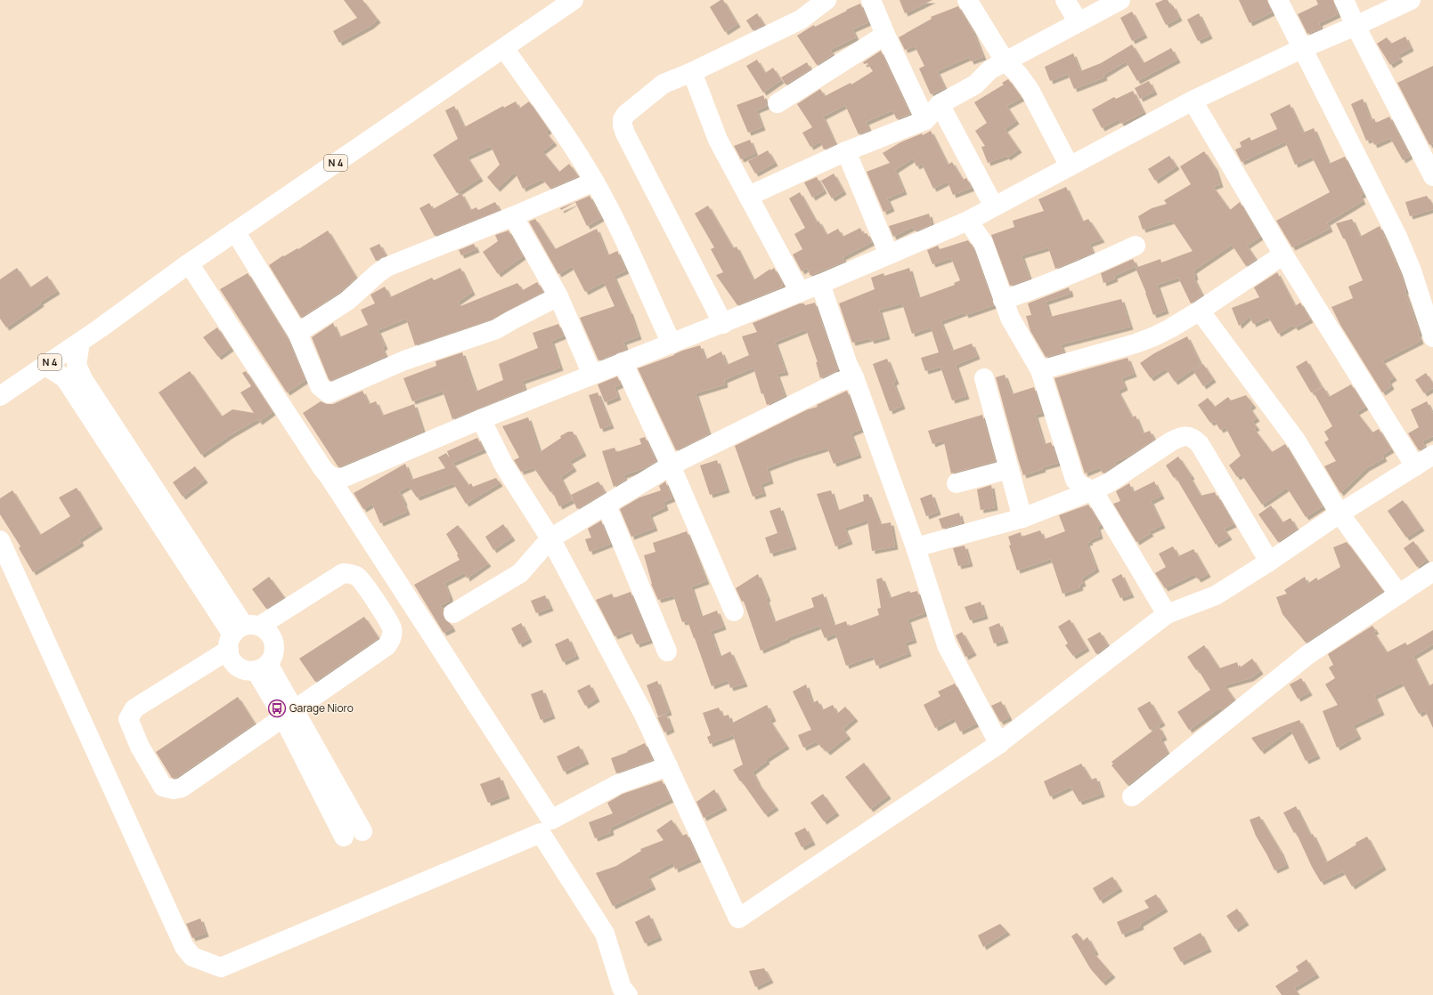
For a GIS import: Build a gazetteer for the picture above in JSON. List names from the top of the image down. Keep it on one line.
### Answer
{"streets":{"main road":["N 4"]},"places":{"bus stop":["Garage Nioro"]}}
